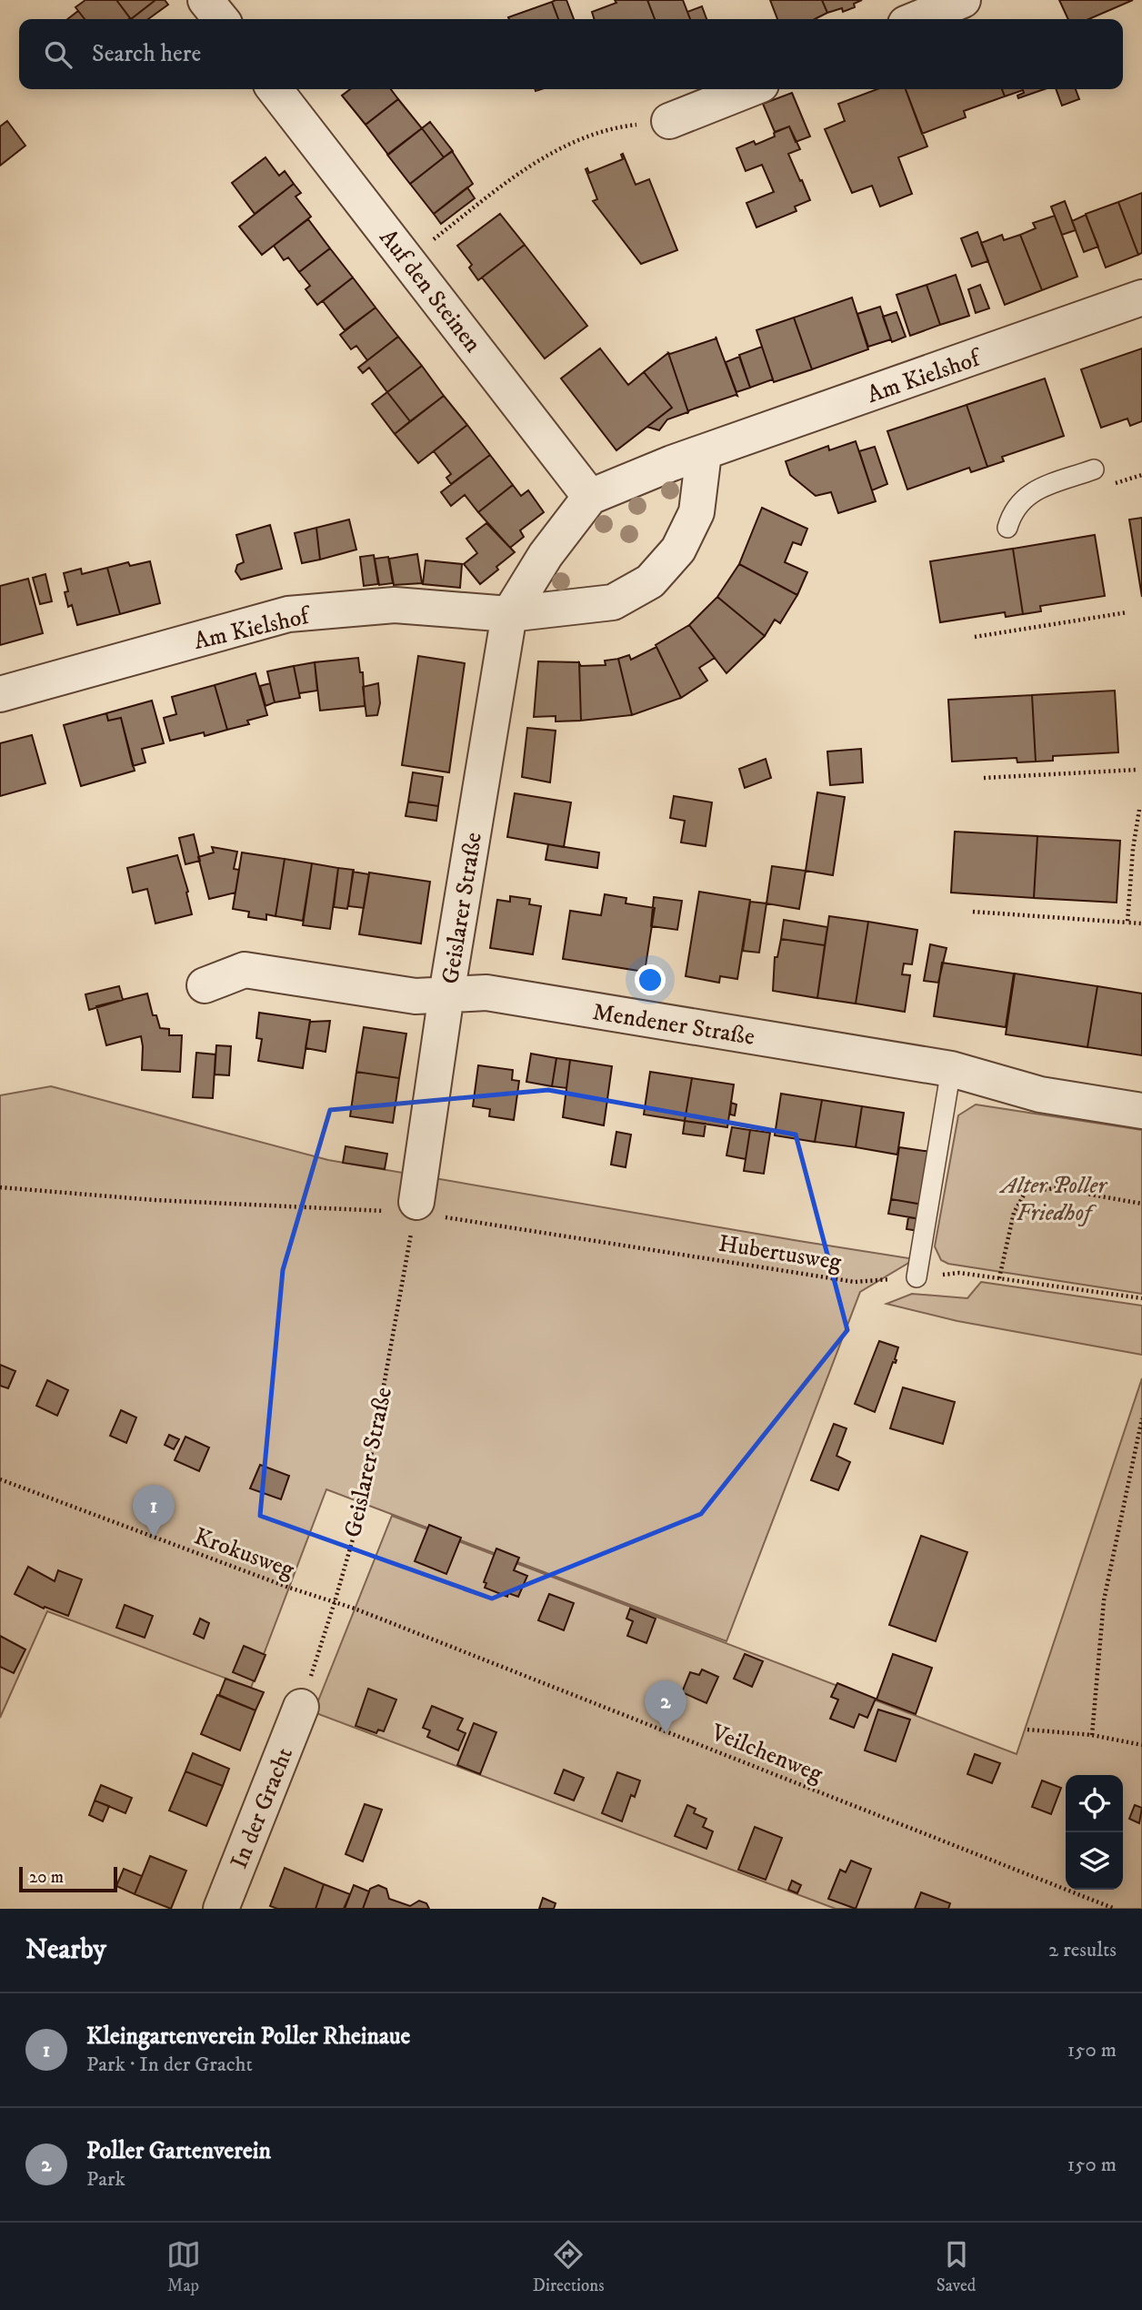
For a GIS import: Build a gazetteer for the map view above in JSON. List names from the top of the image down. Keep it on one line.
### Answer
{"streets":{"street":["Auf den Steinen","Am Kielshof","Geislarer Straße","Mendener Straße","In der Gracht"],"path":["Hubertusweg","Krokusweg","Veilchenweg"]},"crossings":[["Auf den Steinen","Am Kielshof"],["Am Kielshof","Geislarer Straße"],["Geislarer Straße","Mendener Straße"],["Geislarer Straße","Hubertusweg"],["Geislarer Straße","Krokusweg"],["Geislarer Straße","Veilchenweg"],["Geislarer Straße","In der Gracht"],["Krokusweg","Veilchenweg"]],"parks":["Alter Poller Friedhof"],"scale_bar":"20 m","page":{"search":"Search here","pins":["1","2"],"scale":"20 m","heading":["Nearby","2 results"],"list":[{"mark":"1","name":"Kleingartenverein Poller Rheinaue","note":"Park · In der Gracht","value":"150 m"},{"mark":"2","name":"Poller Gartenverein","note":"Park","value":"150 m"}],"nav":["Map","Directions","Saved"]}}
